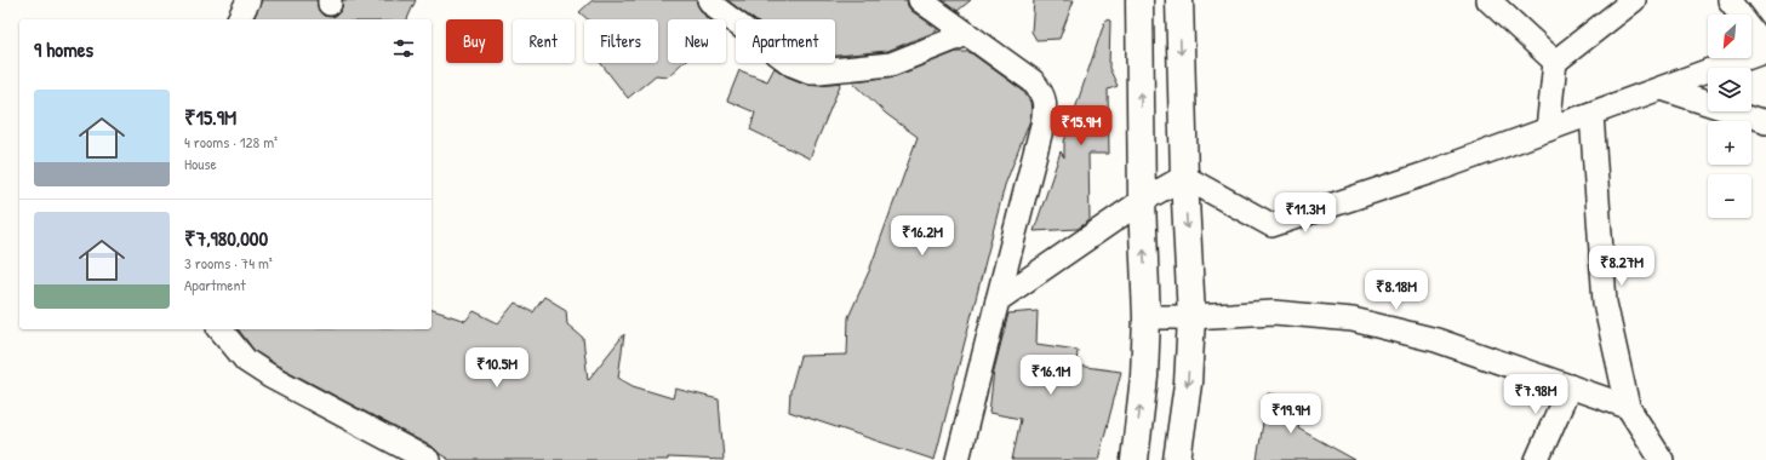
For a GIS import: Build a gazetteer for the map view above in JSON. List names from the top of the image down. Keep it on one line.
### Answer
{"north":"bottom left","page":{"map_buttons":["+","−"],"chip":["Buy","Rent","Filters","New","Apartment"],"heading":"9 homes","list":[{"name":"₹15.9M","note":"4 rooms · 128 m² · House"},{"name":"₹7,980,000","note":"3 rooms · 74 m² · Apartment"}],"price":["₹15.9M","₹11.3M","₹16.2M","₹8.27M","₹8.18M","₹10.5M","₹16.1M","₹7.98M","₹19.9M"]}}
